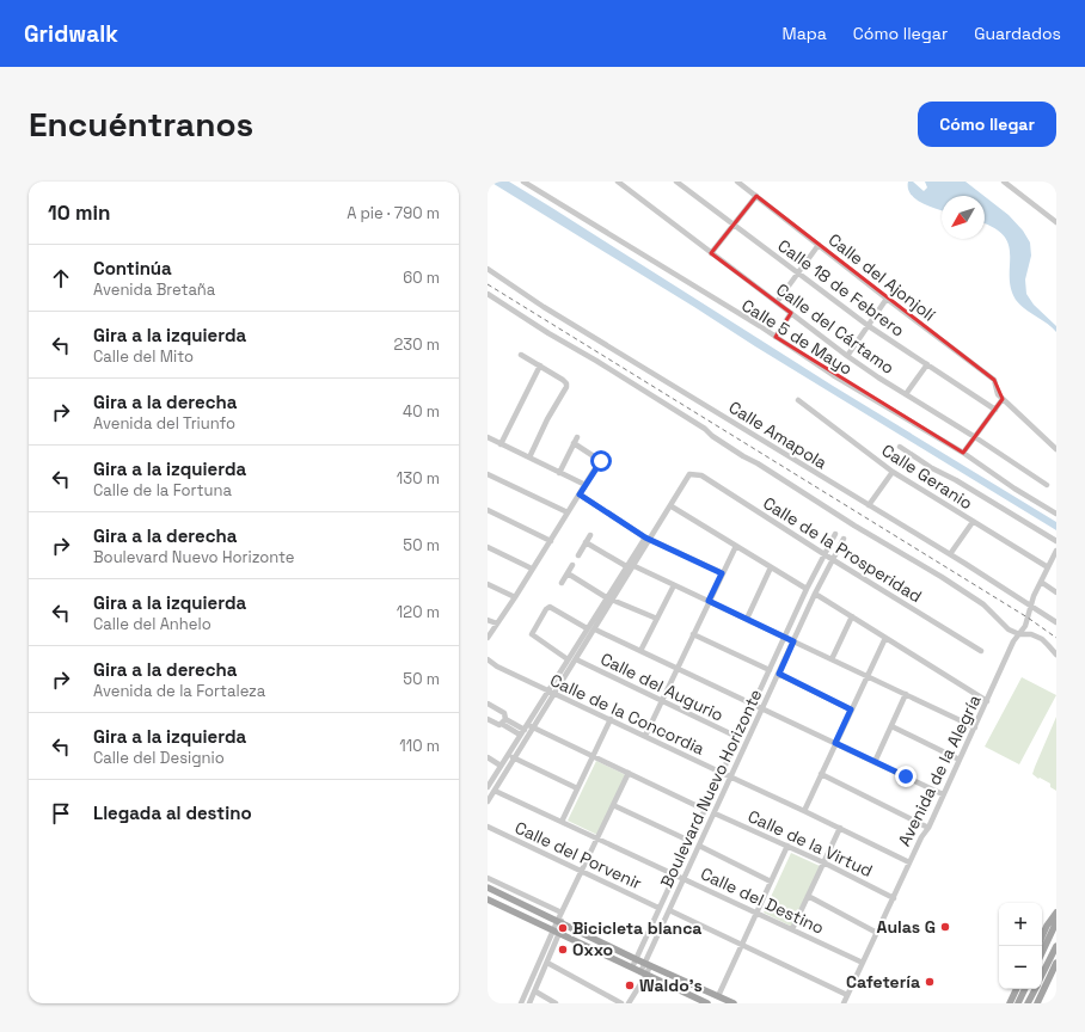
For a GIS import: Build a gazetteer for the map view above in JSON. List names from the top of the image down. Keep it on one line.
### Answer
{"streets":{"street":["Calle del Ajonjolí","Calle 18 de Febrero","Calle del Cártamo","Calle 5 de Mayo","Calle Amapola","Calle Geranio","Calle de la Prosperidad","Calle del Augurio","Calle de la Concordia","Avenida de la Alegría","Boulevard Nuevo Horizonte","Calle de la Virtud","Calle del Porvenir","Calle del Destino"]},"crossings":[["Calle Amapola","Avenida de la Alegría"],["Calle Geranio","Avenida de la Alegría"],["Calle de la Prosperidad","Boulevard Nuevo Horizonte"],["Calle del Augurio","Boulevard Nuevo Horizonte"],["Calle de la Concordia","Avenida de la Alegría"],["Calle de la Concordia","Boulevard Nuevo Horizonte"],["Avenida de la Alegría","Calle de la Virtud"],["Avenida de la Alegría","Calle del Destino"],["Boulevard Nuevo Horizonte","Calle de la Virtud"],["Boulevard Nuevo Horizonte","Calle del Porvenir"],["Boulevard Nuevo Horizonte","Calle del Destino"]],"places":["Aulas G","Bicicleta blanca","Oxxo","Cafetería","Waldo's"],"north":"bottom left","page":{"header":"Gridwalk","nav":["Mapa","Cómo llegar","Guardados"],"buttons":"Cómo llegar","title":"Encuéntranos","heading":["10 min","A pie · 790 m"],"list":[["Continúa","Avenida Bretaña","60 m"],["Gira a la izquierda","Calle del Mito","230 m"],["Gira a la derecha","Avenida del Triunfo","40 m"],["Gira a la izquierda","Calle de la Fortuna","130 m"],["Gira a la derecha","Boulevard Nuevo Horizonte","50 m"],["Gira a la izquierda","Calle del Anhelo","120 m"],["Gira a la derecha","Avenida de la Fortaleza","50 m"],["Gira a la izquierda","Calle del Designio","110 m"],"Llegada al destino"],"map_buttons":["+","−"]}}
